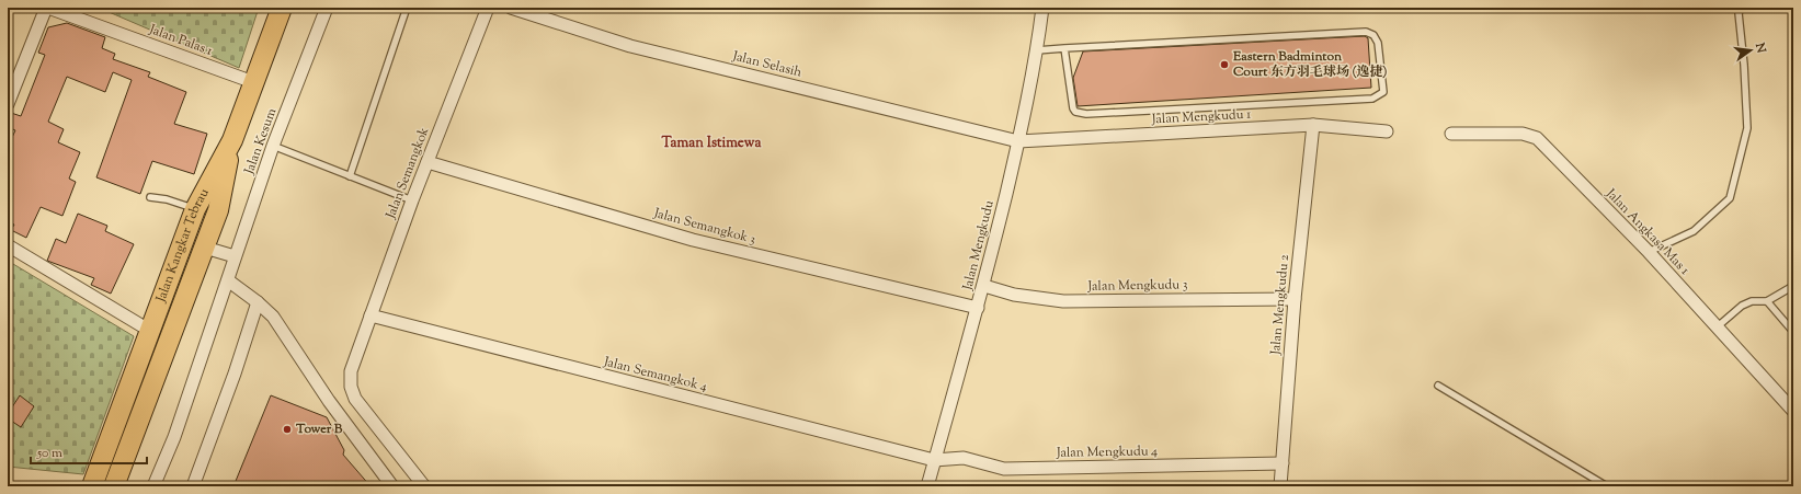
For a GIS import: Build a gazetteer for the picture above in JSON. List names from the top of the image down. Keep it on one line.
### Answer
{"streets":{"main road":["Jalan Kangkar Tebrau"],"street":["Jalan Palas 1","Jalan Selasih","Jalan Mengkudu 1","Jalan Kesum","Jalan Semangkok","Jalan Semangkok 3","Jalan Angkasa Mas 1","Jalan Mengkudu","Jalan Mengkudu 3","Jalan Mengkudu 2","Jalan Semangkok 4","Jalan Mengkudu 4"]},"crossings":[["Jalan Palas 1","Jalan Kangkar Tebrau"],["Jalan Selasih","Jalan Mengkudu 1"],["Jalan Selasih","Jalan Mengkudu"],["Jalan Mengkudu 1","Jalan Mengkudu"],["Jalan Mengkudu 1","Jalan Mengkudu 2"],["Jalan Semangkok","Jalan Semangkok 3"],["Jalan Semangkok","Jalan Semangkok 4"],["Jalan Semangkok 3","Jalan Mengkudu"],["Jalan Mengkudu","Jalan Mengkudu 3"],["Jalan Mengkudu","Jalan Semangkok 4"],["Jalan Mengkudu","Jalan Mengkudu 4"],["Jalan Mengkudu 3","Jalan Mengkudu 2"],["Jalan Mengkudu 2","Jalan Mengkudu 4"],["Jalan Semangkok 4","Jalan Mengkudu 4"]],"districts":["Taman Istimewa"],"places":["Eastern Badminton Court 东方羽毛球场 (逸捷)","Tower B"],"scale_bar":"50 m","north":"right"}
